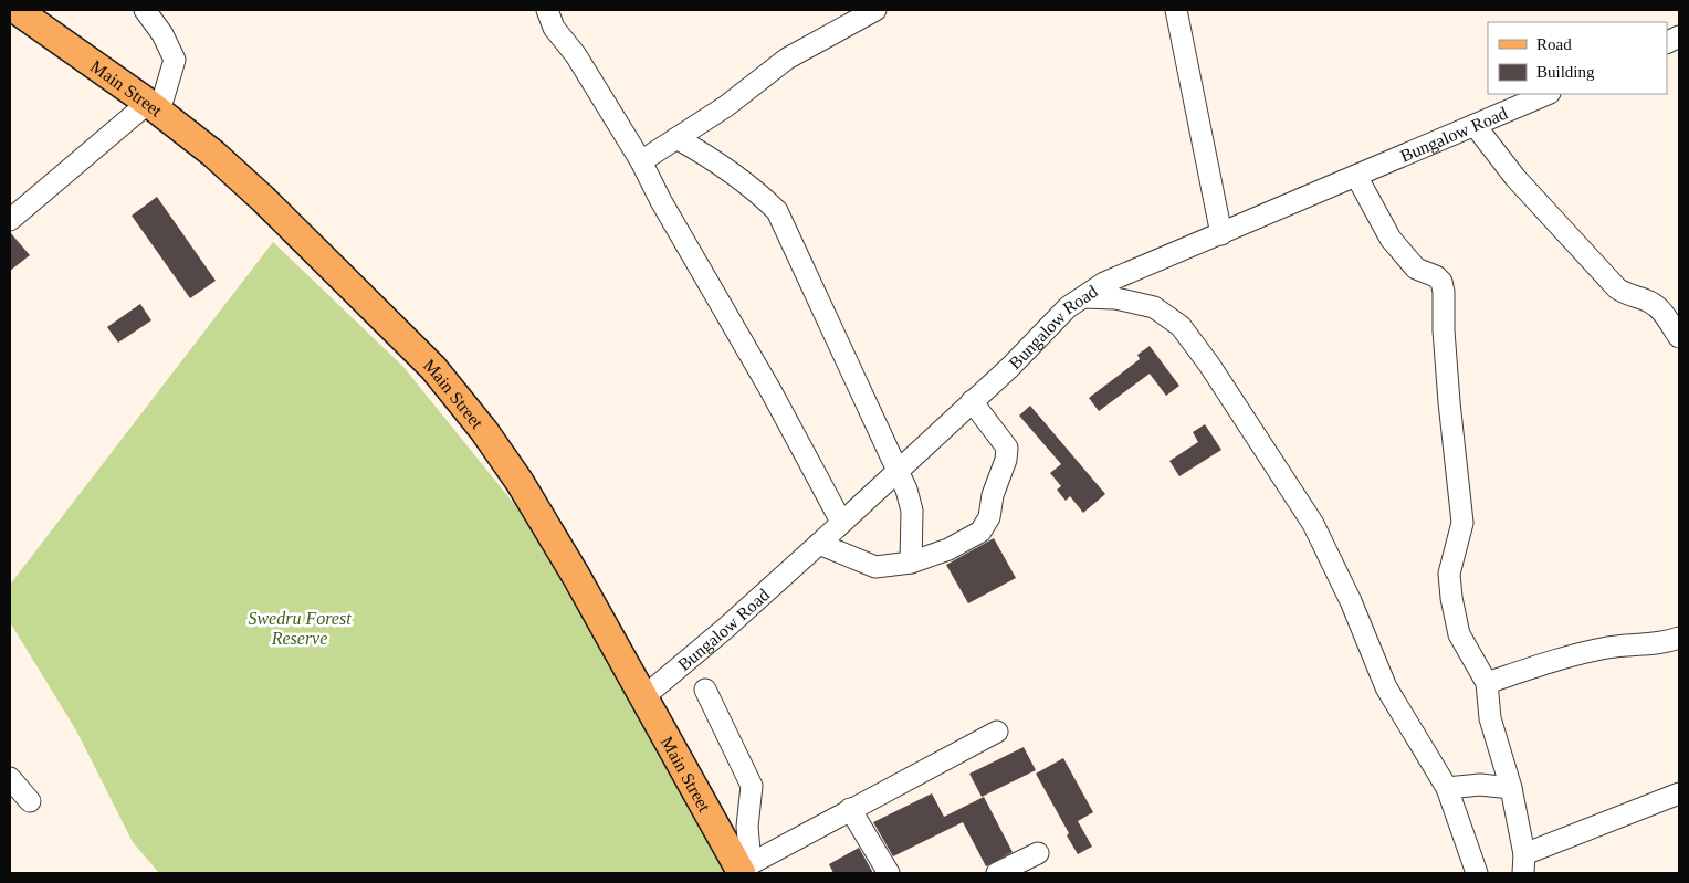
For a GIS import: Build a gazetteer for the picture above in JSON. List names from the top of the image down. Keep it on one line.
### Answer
{"streets":{"main road":["Main Street"],"street":["Bungalow Road"]},"crossings":[["Main Street","Bungalow Road"]],"parks":["Swedru Forest Reserve"],"legend":["Road","Building"]}
